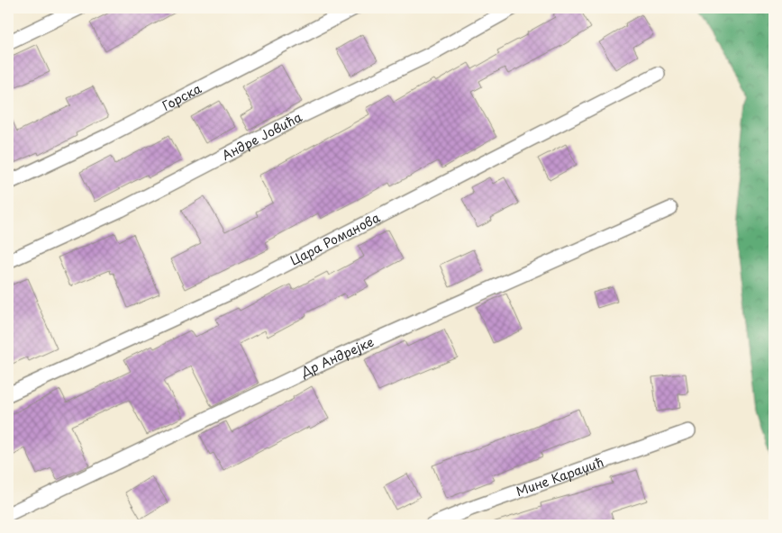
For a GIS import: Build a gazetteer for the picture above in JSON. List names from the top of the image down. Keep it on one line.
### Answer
{"streets":{"street":["Горска","Андре Јовића","Цара Романова","Др Андрејке","Мине Караџић"]}}
